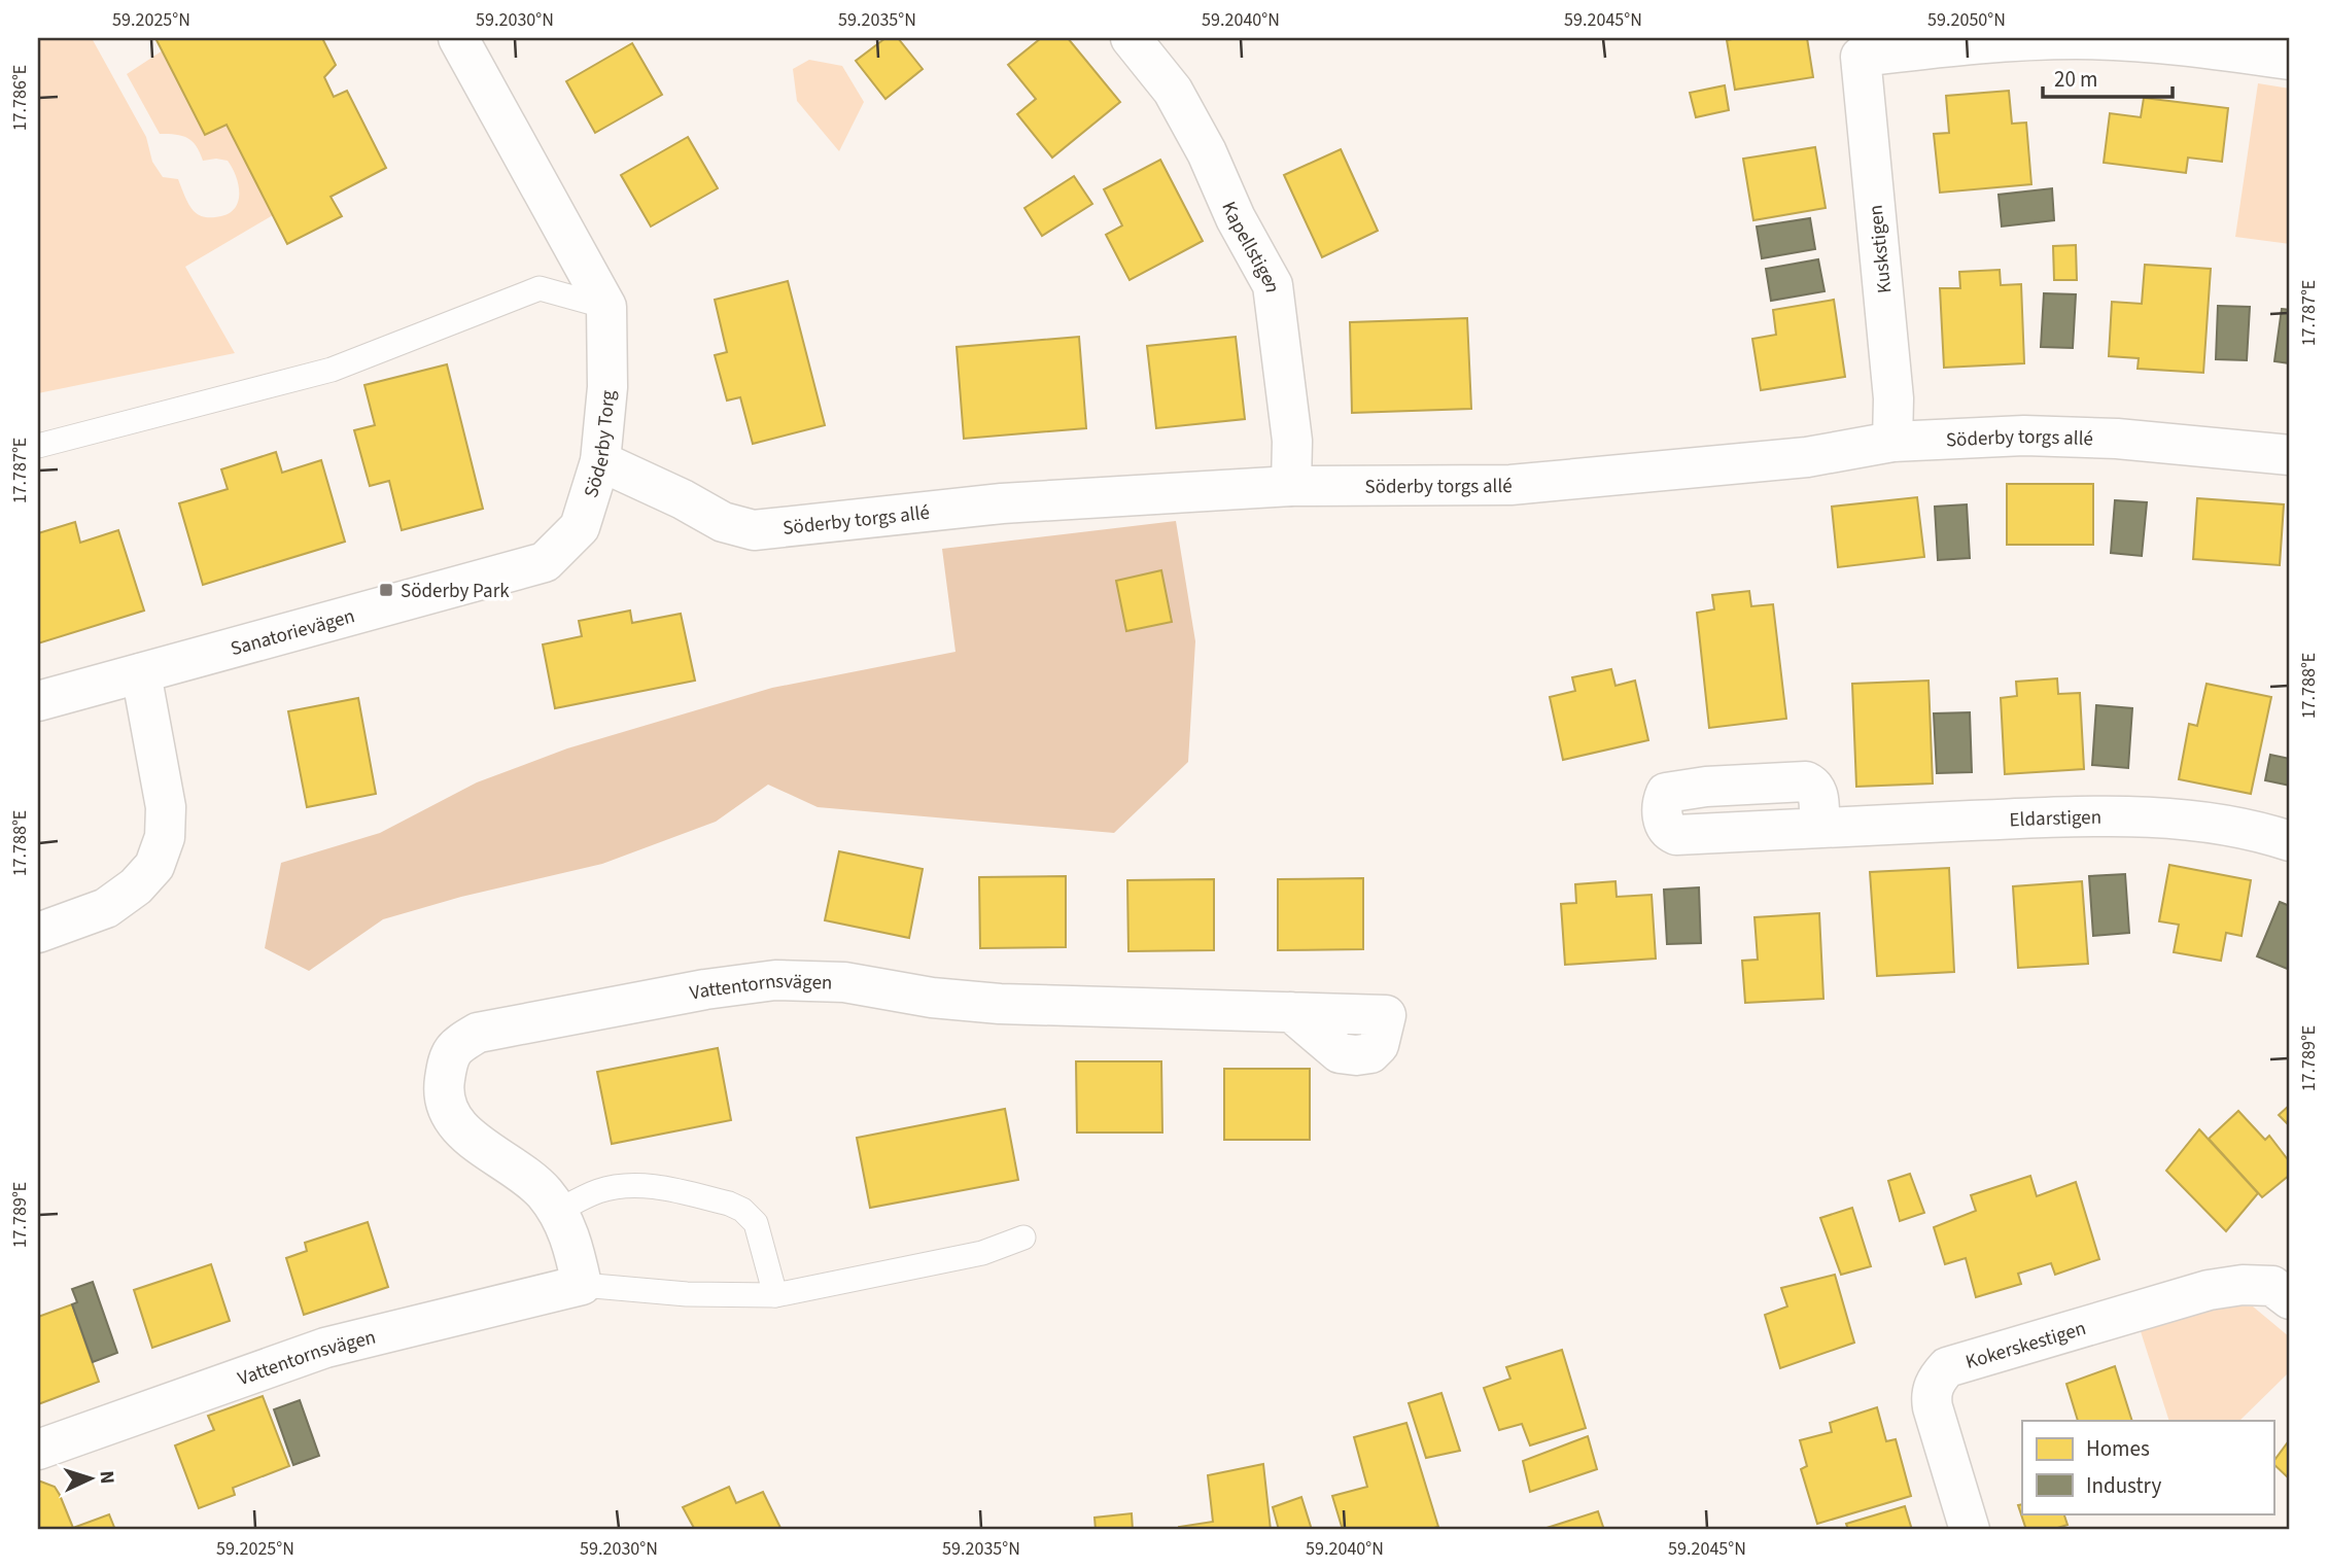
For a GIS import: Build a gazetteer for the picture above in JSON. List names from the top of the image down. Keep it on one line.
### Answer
{"streets":{"street":["Kapellstigen","Kuskstigen","Söderby torgs allé","Söderby Torg","Sanatorievägen","Eldarstigen","Vattentornsvägen","Kokerskestigen"]},"crossings":[["Kapellstigen","Söderby torgs allé"],["Kuskstigen","Söderby torgs allé"],["Söderby torgs allé","Söderby Torg"],["Söderby Torg","Sanatorievägen"]],"places":{"transit":["Söderby Park"]},"legend":["Homes","Industry"],"scale_bar":"20 m","north":"right","coordinates":["59.2025°N","59.2030°N","59.2035°N","59.2040°N","59.2045°N","59.2050°N","17.786°E","17.787°E","17.788°E","17.789°E"]}
